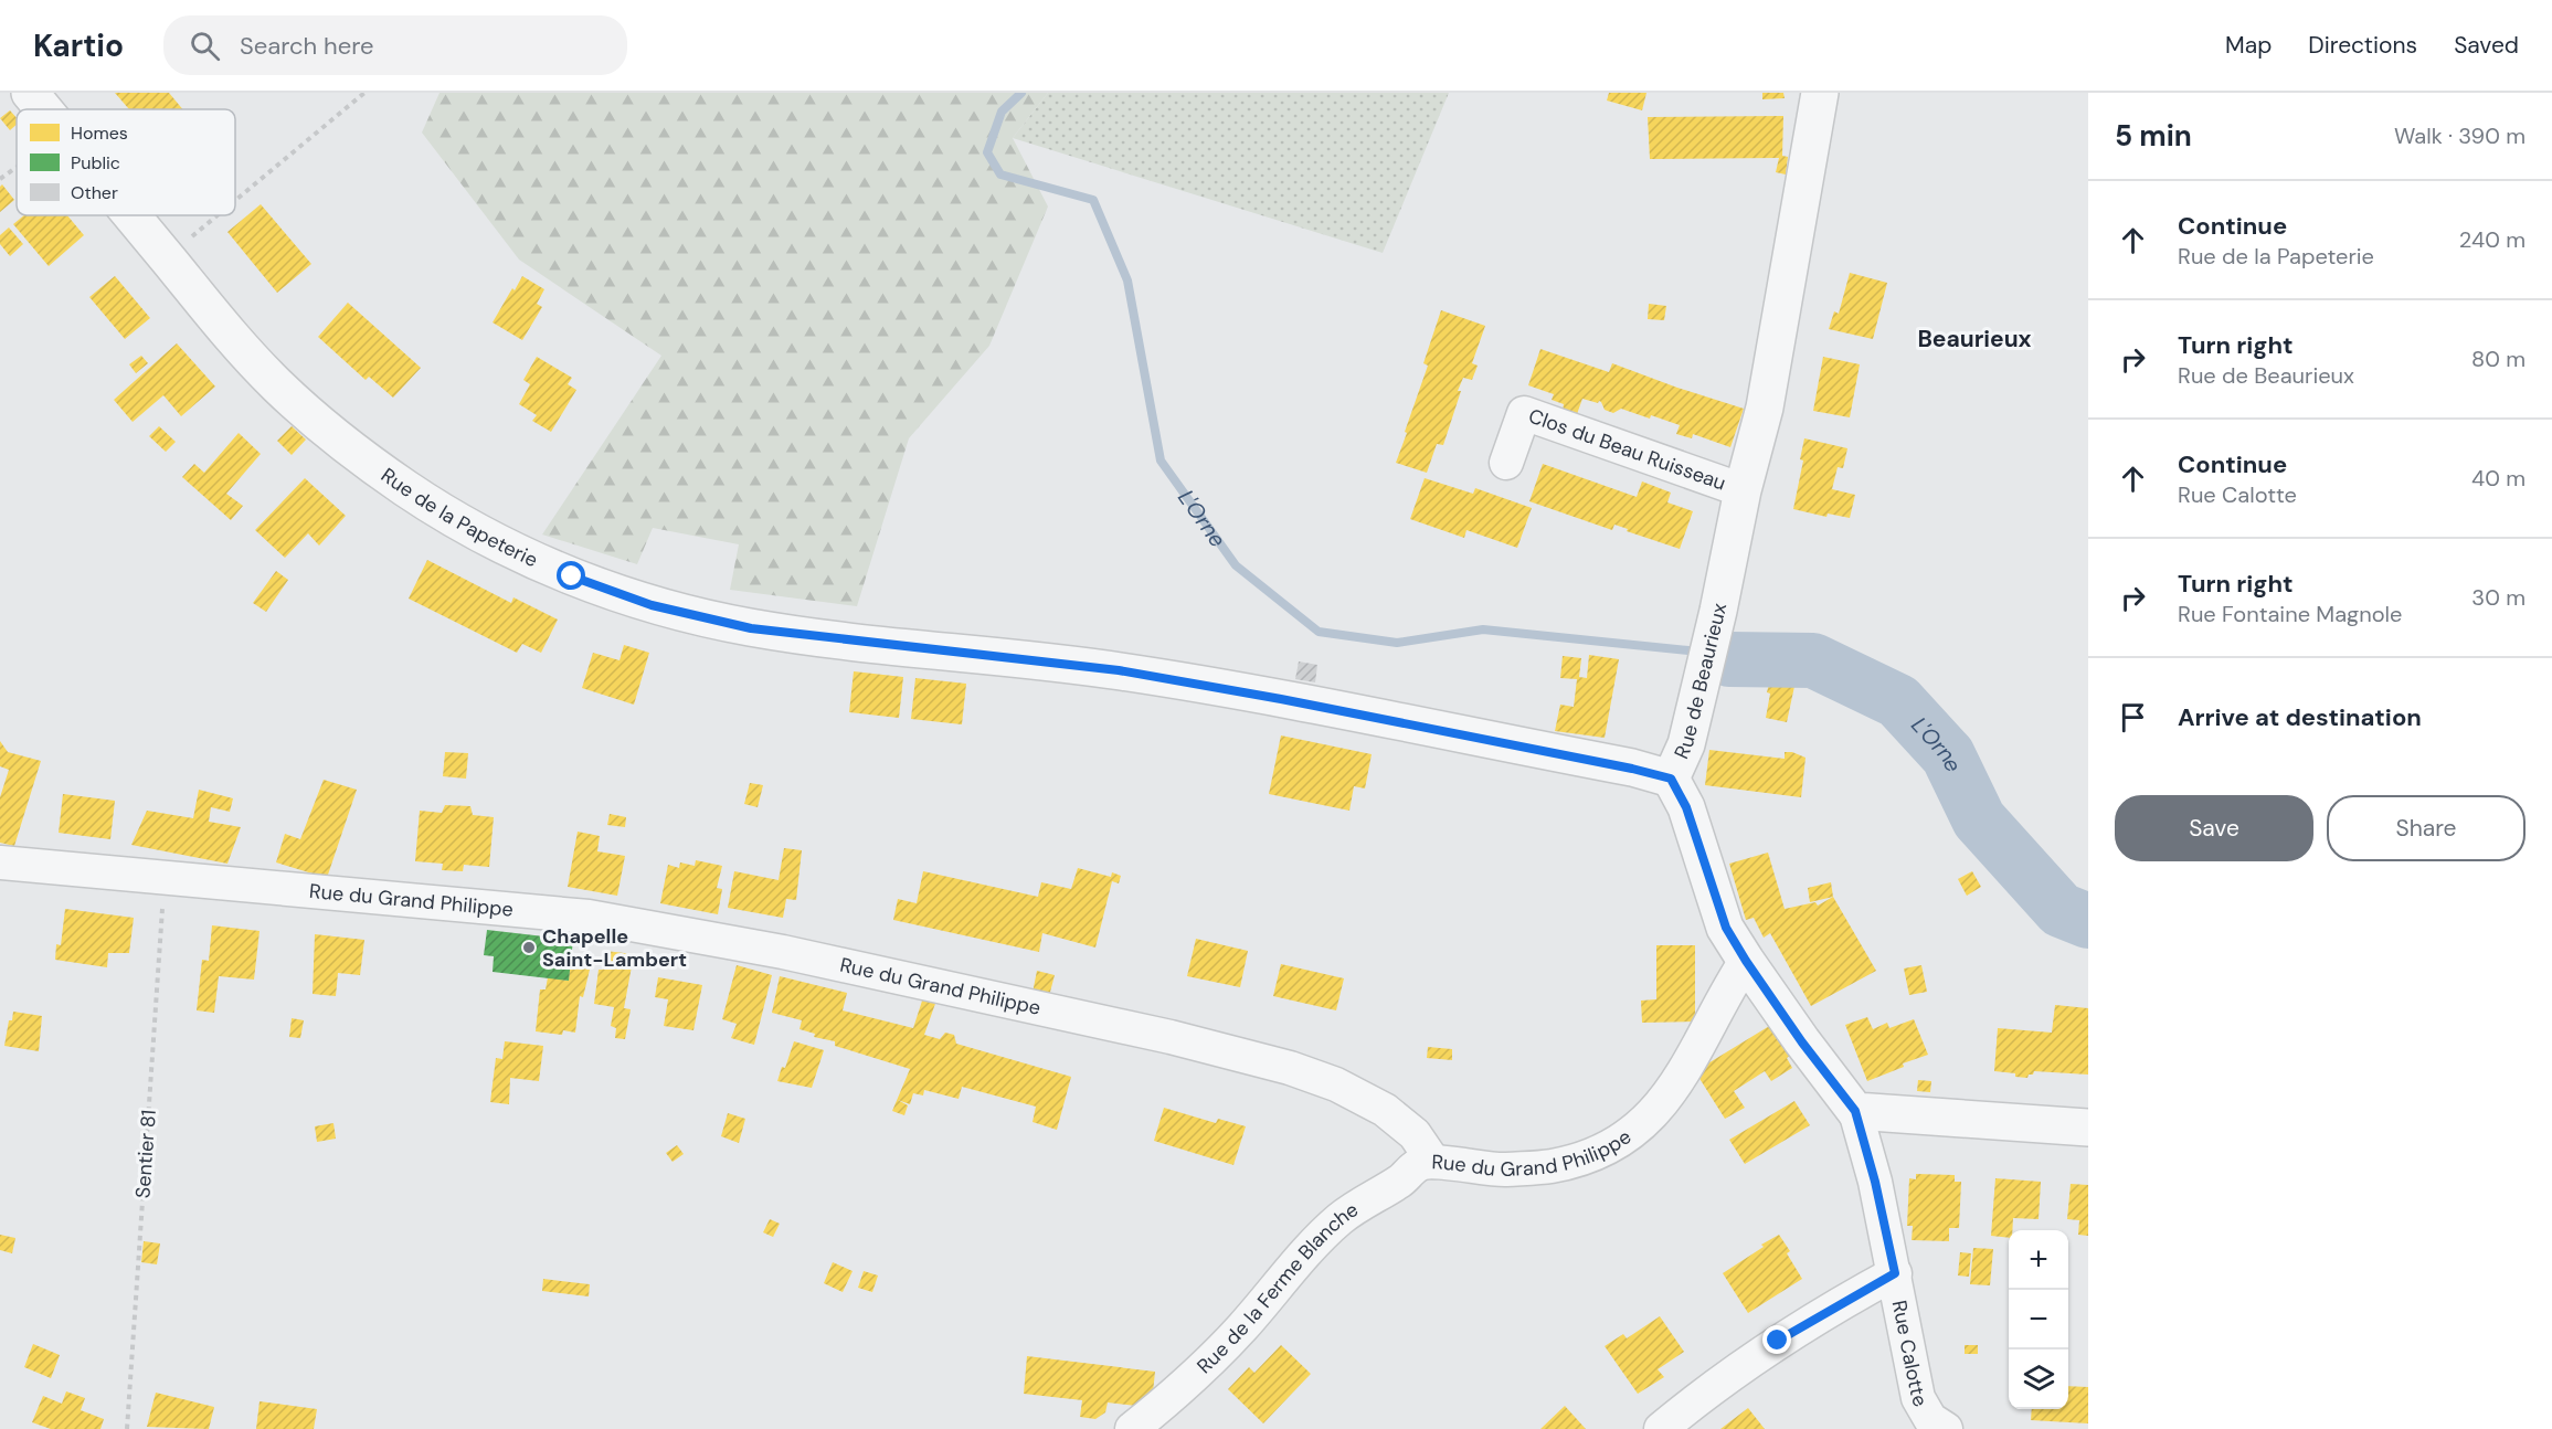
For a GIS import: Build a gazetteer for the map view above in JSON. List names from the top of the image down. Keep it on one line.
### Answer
{"streets":{"street":["Clos du Beau Ruisseau","Rue de la Papeterie","Rue de Beaurieux","Rue du Grand Philippe","Rue de la Ferme Blanche","Rue Calotte"],"path":["Sentier 81"]},"crossings":[["Clos du Beau Ruisseau","Rue de Beaurieux"],["Rue de la Papeterie","Rue de Beaurieux"],["Rue de Beaurieux","Rue du Grand Philippe"],["Rue de Beaurieux","Rue Calotte"],["Rue du Grand Philippe","Sentier 81"],["Rue du Grand Philippe","Rue de la Ferme Blanche"]],"districts":["Beaurieux"],"water":["L'Orne"],"places":["Chapelle Saint-Lambert"],"legend":["Homes","Public","Other"],"page":{"header":"Kartio","search":"Search here","nav":["Map","Directions","Saved"],"heading":["5 min","Walk · 390 m"],"list":[["Continue","Rue de la Papeterie","240 m"],["Turn right","Rue de Beaurieux","80 m"],["Continue","Rue Calotte","40 m"],["Turn right","Rue Fontaine Magnole","30 m"],"Arrive at destination"],"buttons":["Save","Share"],"map_buttons":["+","−"]}}
